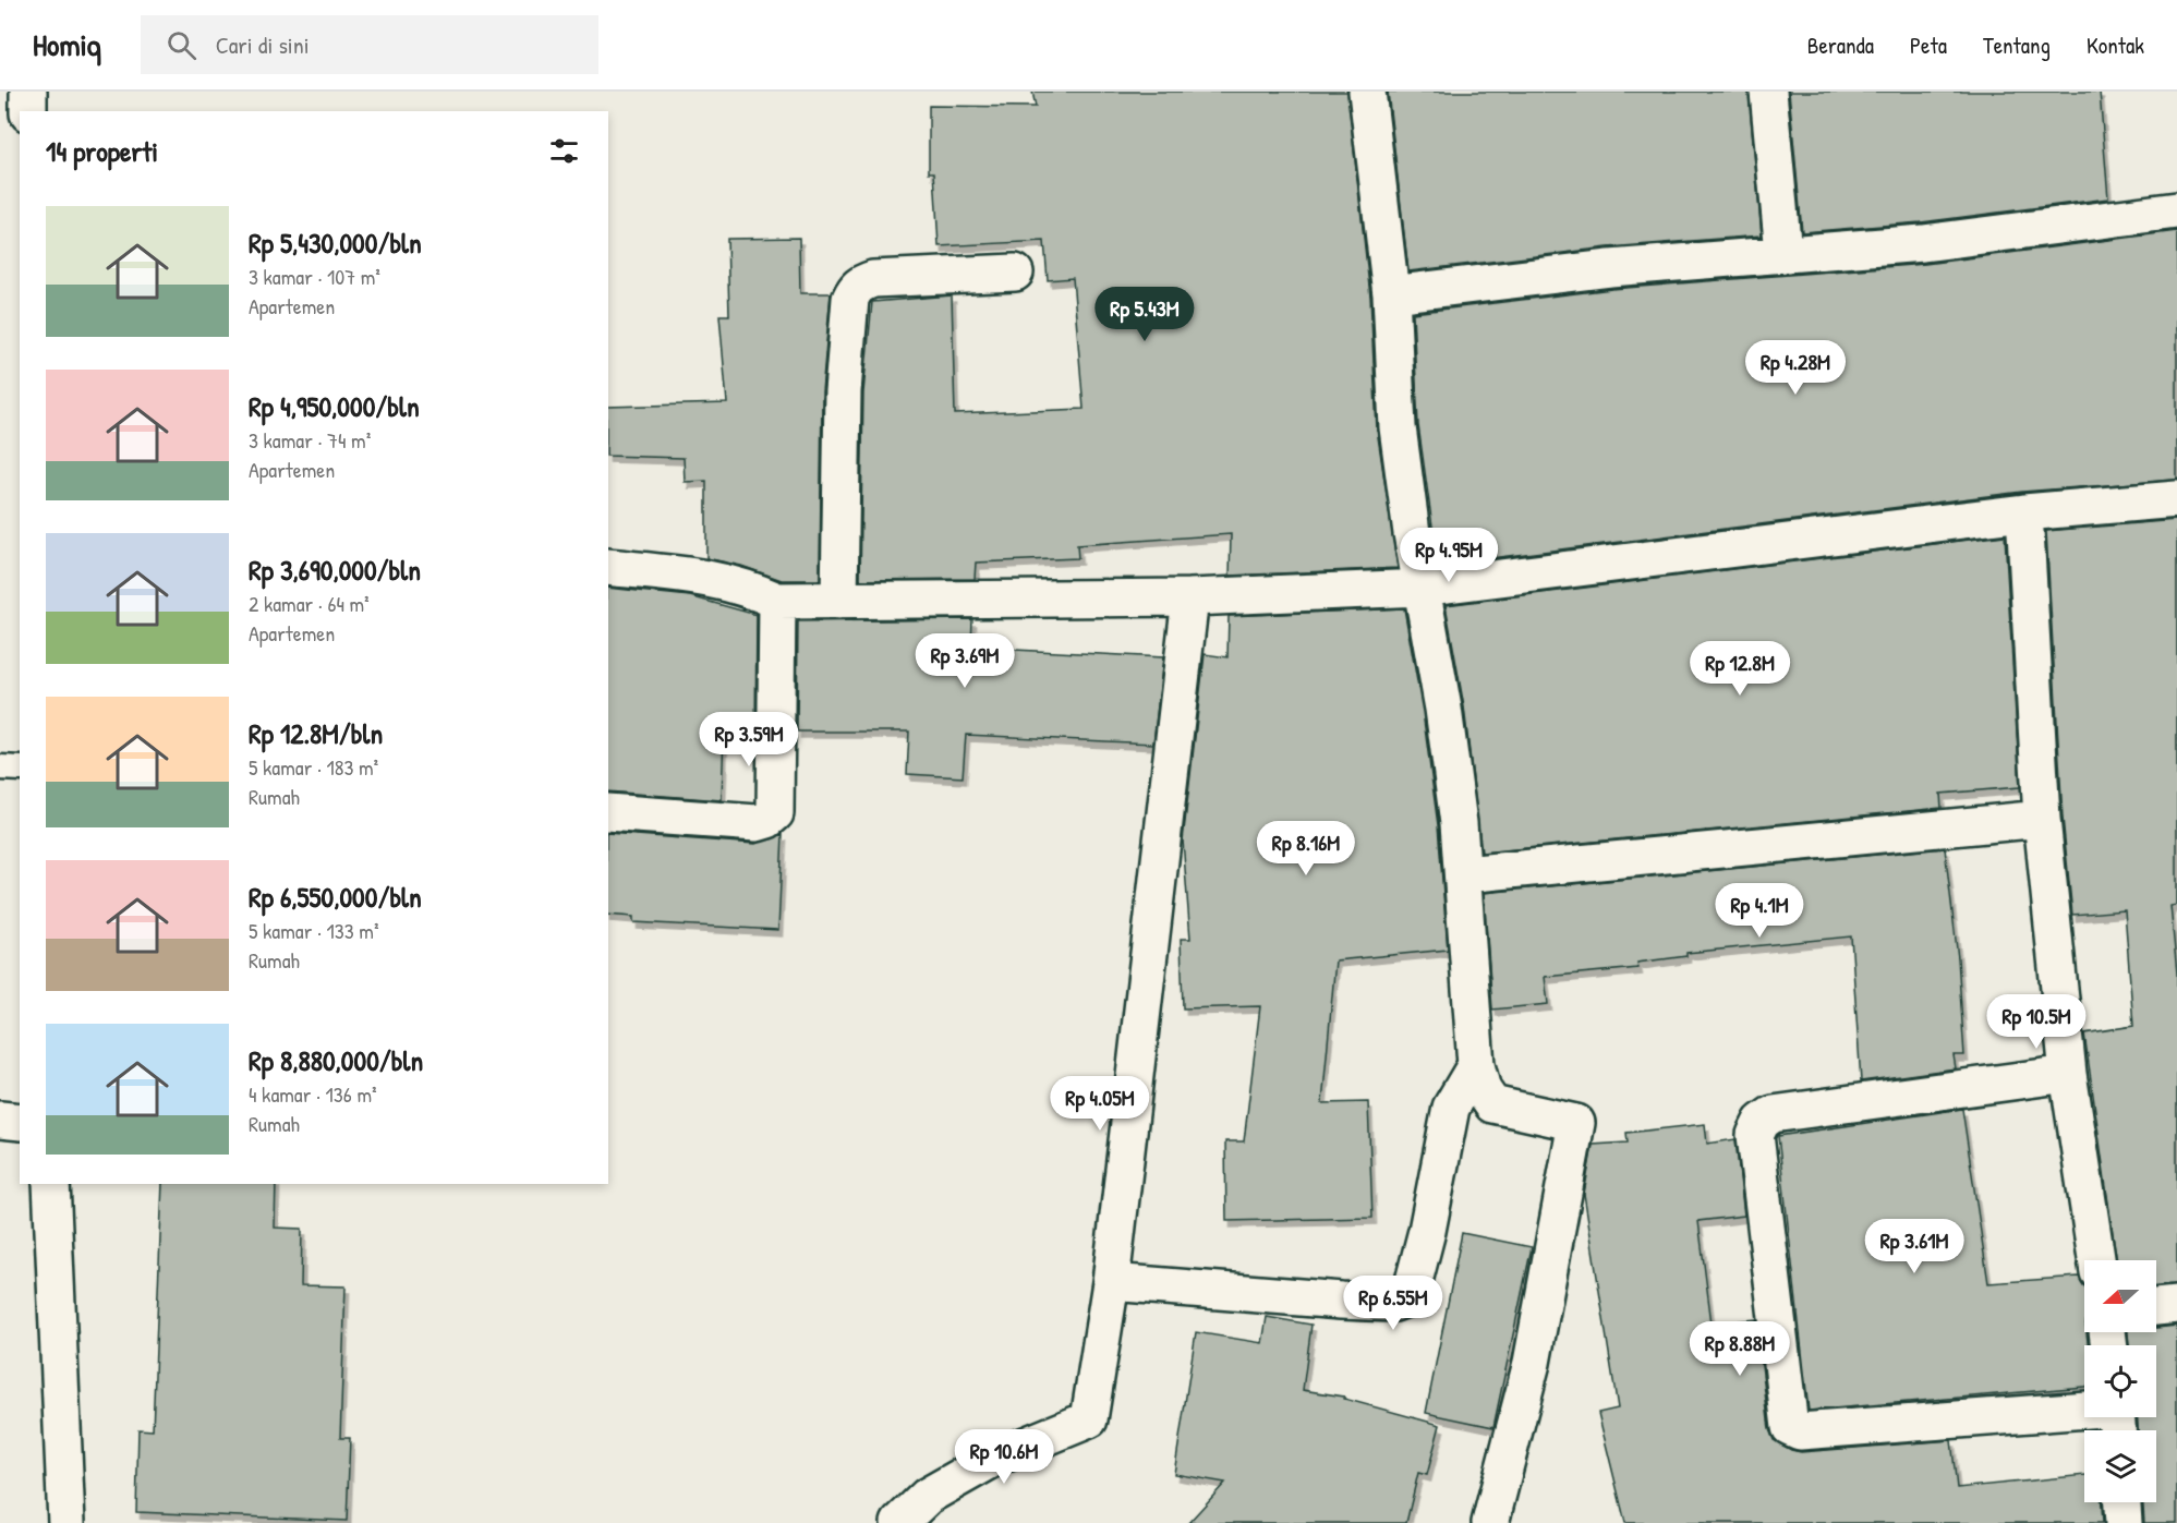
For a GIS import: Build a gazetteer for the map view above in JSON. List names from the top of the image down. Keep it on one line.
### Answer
{"north":"left","page":{"header":"Homiq","search":"Cari di sini","nav":["Beranda","Peta","Tentang","Kontak"],"heading":"14 properti","list":[{"name":"Rp 5,430,000/bln","note":"3 kamar · 107 m² · Apartemen"},{"name":"Rp 4,950,000/bln","note":"3 kamar · 74 m² · Apartemen"},{"name":"Rp 3,690,000/bln","note":"2 kamar · 64 m² · Apartemen"},{"name":"Rp 12.8M/bln","note":"5 kamar · 183 m² · Rumah"},{"name":"Rp 6,550,000/bln","note":"5 kamar · 133 m² · Rumah"},{"name":"Rp 8,880,000/bln","note":"4 kamar · 136 m² · Rumah"}],"price":["Rp 5.43M","Rp 4.28M","Rp 4.95M","Rp 3.69M","Rp 12.8M","Rp 3.59M","Rp 8.16M","Rp 4.1M","Rp 10.5M","Rp 4.05M","Rp 3.61M","Rp 6.55M","Rp 8.88M","Rp 10.6M"]}}
